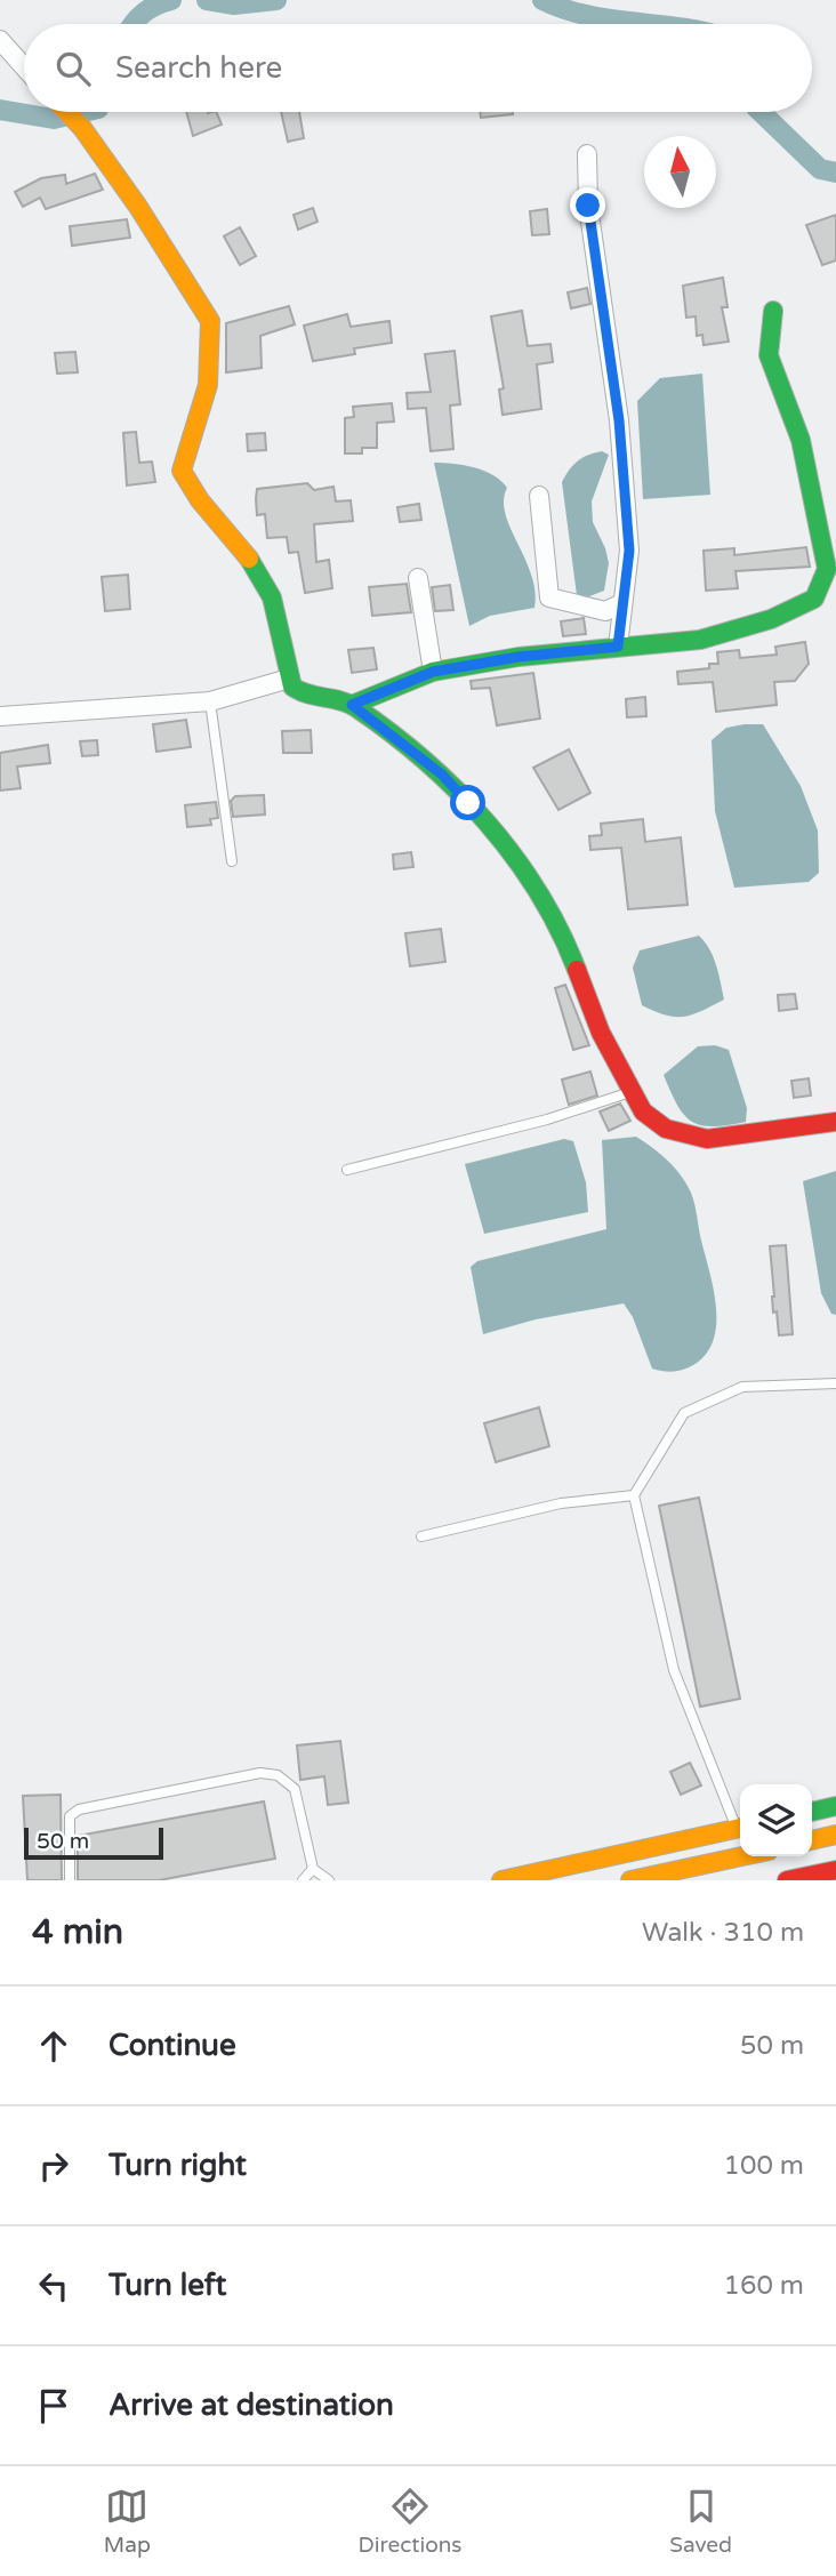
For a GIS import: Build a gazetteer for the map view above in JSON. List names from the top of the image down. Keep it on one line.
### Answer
{"scale_bar":"50 m","north":"top","page":{"search":"Search here","scale":"50 m","heading":["4 min","Walk · 310 m"],"list":[["Continue","50 m"],["Turn right","100 m"],["Turn left","160 m"],"Arrive at destination"],"nav":["Map","Directions","Saved"]}}
